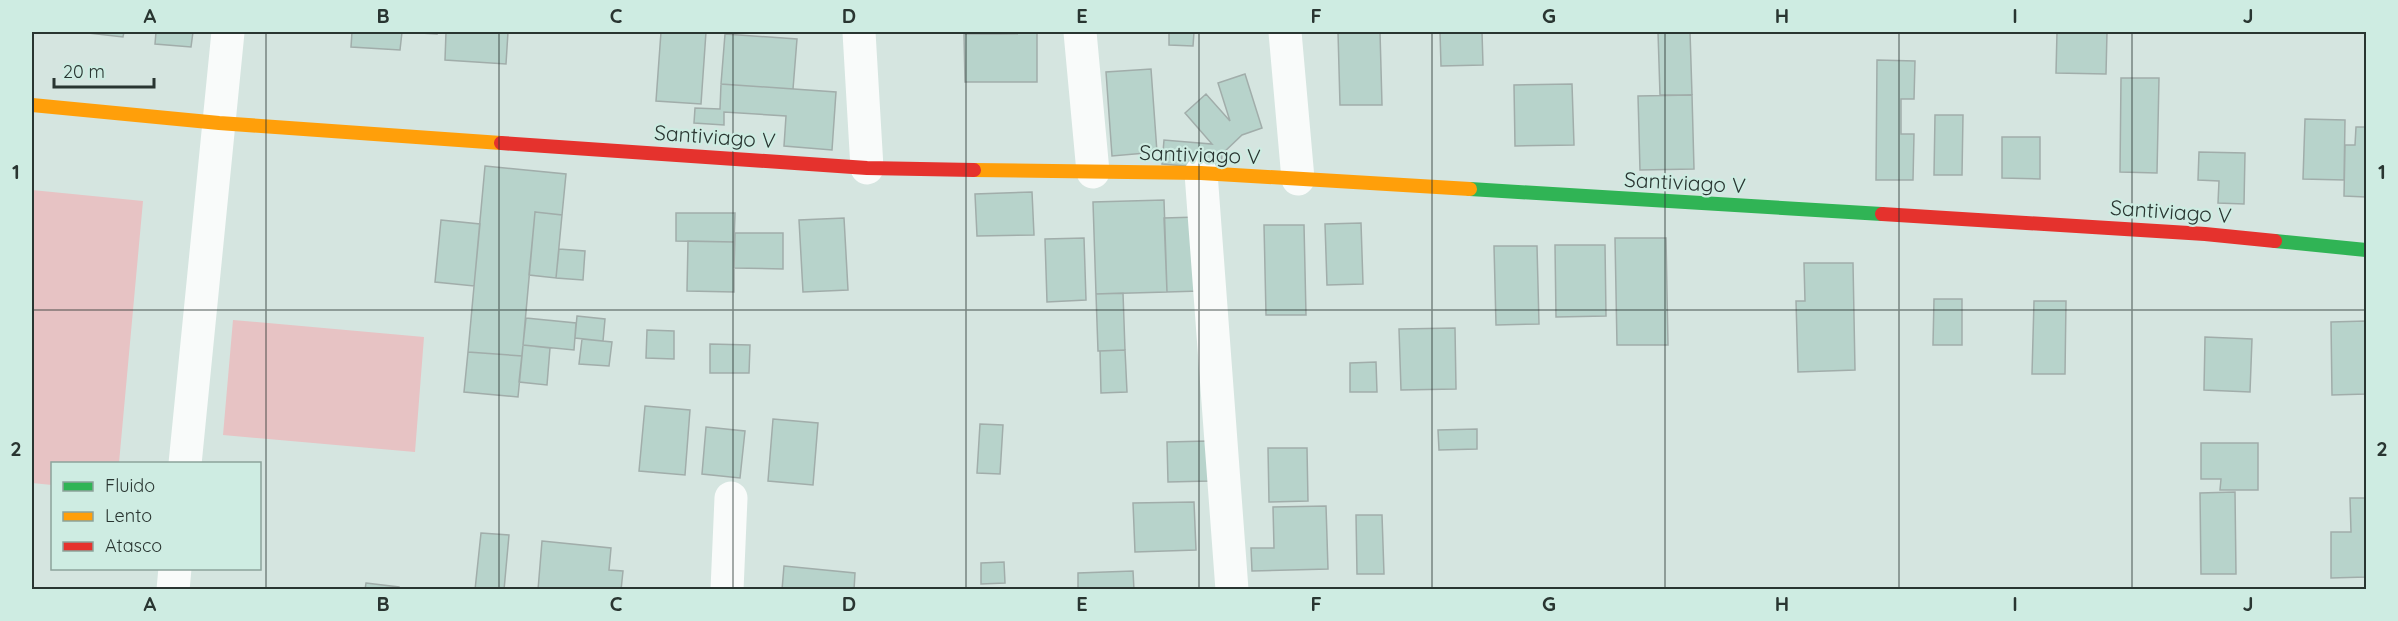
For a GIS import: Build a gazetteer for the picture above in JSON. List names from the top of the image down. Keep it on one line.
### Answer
{"streets":{"street":["Santiviago V"]},"legend":["Fluido","Lento","Atasco"],"scale_bar":"20 m","grid":{"columns":["A","B","C","D","E","F","G","H","I","J"],"rows":["1","2"]}}
